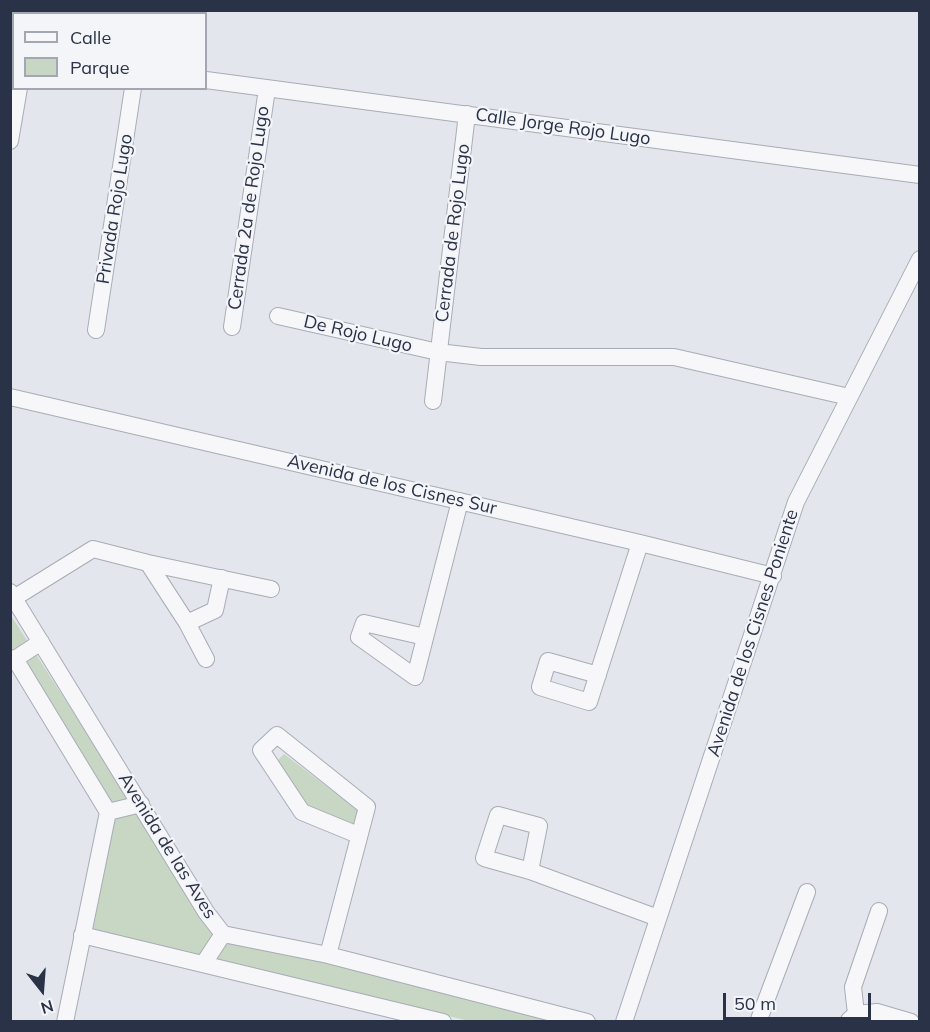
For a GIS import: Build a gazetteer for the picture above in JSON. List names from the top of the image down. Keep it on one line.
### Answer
{"streets":{"street":["Calle Jorge Rojo Lugo","Cerrada 2a de Rojo Lugo","Privada Rojo Lugo","Cerrada de Rojo Lugo","De Rojo Lugo","Avenida de los Cisnes Sur","Avenida de los Cisnes Poniente","Avenida de las Aves"]},"crossings":[["Calle Jorge Rojo Lugo","Cerrada 2a de Rojo Lugo"],["Calle Jorge Rojo Lugo","Cerrada de Rojo Lugo"],["Cerrada de Rojo Lugo","De Rojo Lugo"],["De Rojo Lugo","Avenida de los Cisnes Poniente"],["Avenida de los Cisnes Sur","Avenida de los Cisnes Poniente"]],"legend":["Calle","Parque"],"scale_bar":"50 m","north":"bottom"}
